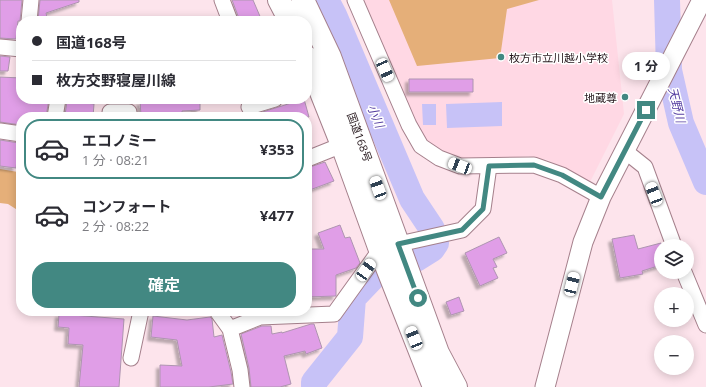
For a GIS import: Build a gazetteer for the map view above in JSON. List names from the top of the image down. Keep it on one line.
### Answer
{"streets":{"highway":["国道168号"]},"water":["天野川","小川"],"places":["枚方市立川越小学校","地蔵尊"],"page":{"banner":["国道168号","枚方交野寝屋川線"],"bubble":"1 分","list":[{"name":"エコノミー","note":"1 分 · 08:21","value":"¥353"},{"name":"コンフォート","note":"2 分 · 08:22","value":"¥477"}],"map_buttons":["+","−"],"buttons":"確定"}}
